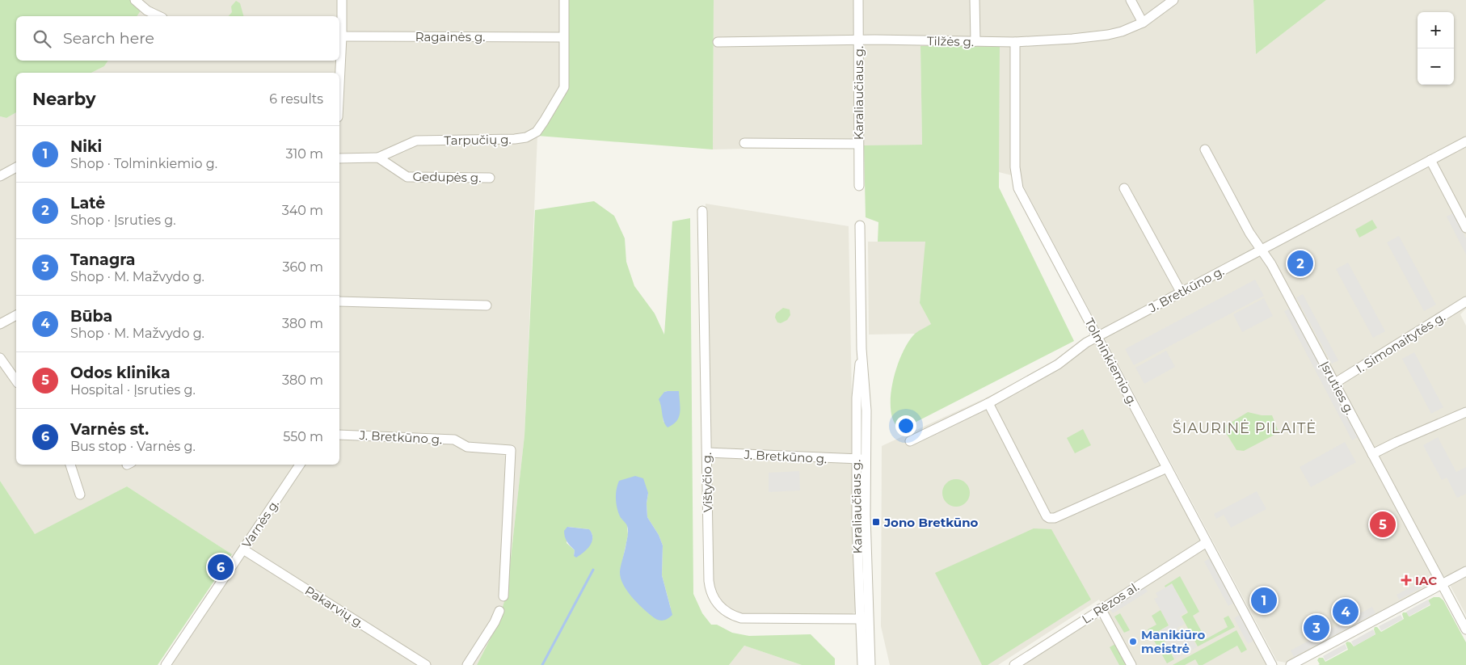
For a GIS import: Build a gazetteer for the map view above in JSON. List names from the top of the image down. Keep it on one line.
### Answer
{"streets":{"street":["Ragainės g.","Tilžės g.","Karaliaučiaus g.","Tarpučių g.","Gedupės g.","J. Bretkūno g.","I. Simonaitytės g.","Tolminkiemio g.","Įsruties g.","Vištyčio g.","Varnės g.","L. Rėzos al.","Pakarvių g."]},"crossings":[["Ragainės g.","Tarpučių g."],["Tilžės g.","Karaliaučiaus g."],["Tilžės g.","Tolminkiemio g."],["Karaliaučiaus g.","J. Bretkūno g."],["Karaliaučiaus g.","Vištyčio g."],["Tarpučių g.","Gedupės g."],["J. Bretkūno g.","Tolminkiemio g."],["J. Bretkūno g.","Įsruties g."],["J. Bretkūno g.","Vištyčio g."],["I. Simonaitytės g.","Įsruties g."],["Tolminkiemio g.","L. Rėzos al."],["Varnės g.","Pakarvių g."]],"districts":["ŠIAURINĖ PILAITĖ"],"places":{"transit":["Jono Bretkūno"],"health":["IAC"],"other":["Manikiūro meistrė"]},"page":{"map_buttons":["+","−"],"search":"Search here","heading":["Nearby","6 results"],"list":[{"mark":"1","name":"Niki","note":"Shop · Tolminkiemio g.","value":"310 m"},{"mark":"2","name":"Latė","note":"Shop · Įsruties g.","value":"340 m"},{"mark":"3","name":"Tanagra","note":"Shop · M. Mažvydo g.","value":"360 m"},{"mark":"4","name":"Būba","note":"Shop · M. Mažvydo g.","value":"380 m"},{"mark":"5","name":"Odos klinika","note":"Hospital · Įsruties g.","value":"380 m"},{"mark":"6","name":"Varnės st.","note":"Bus stop · Varnės g.","value":"550 m"}],"pins":["2","5","6","1","4","3"]}}
